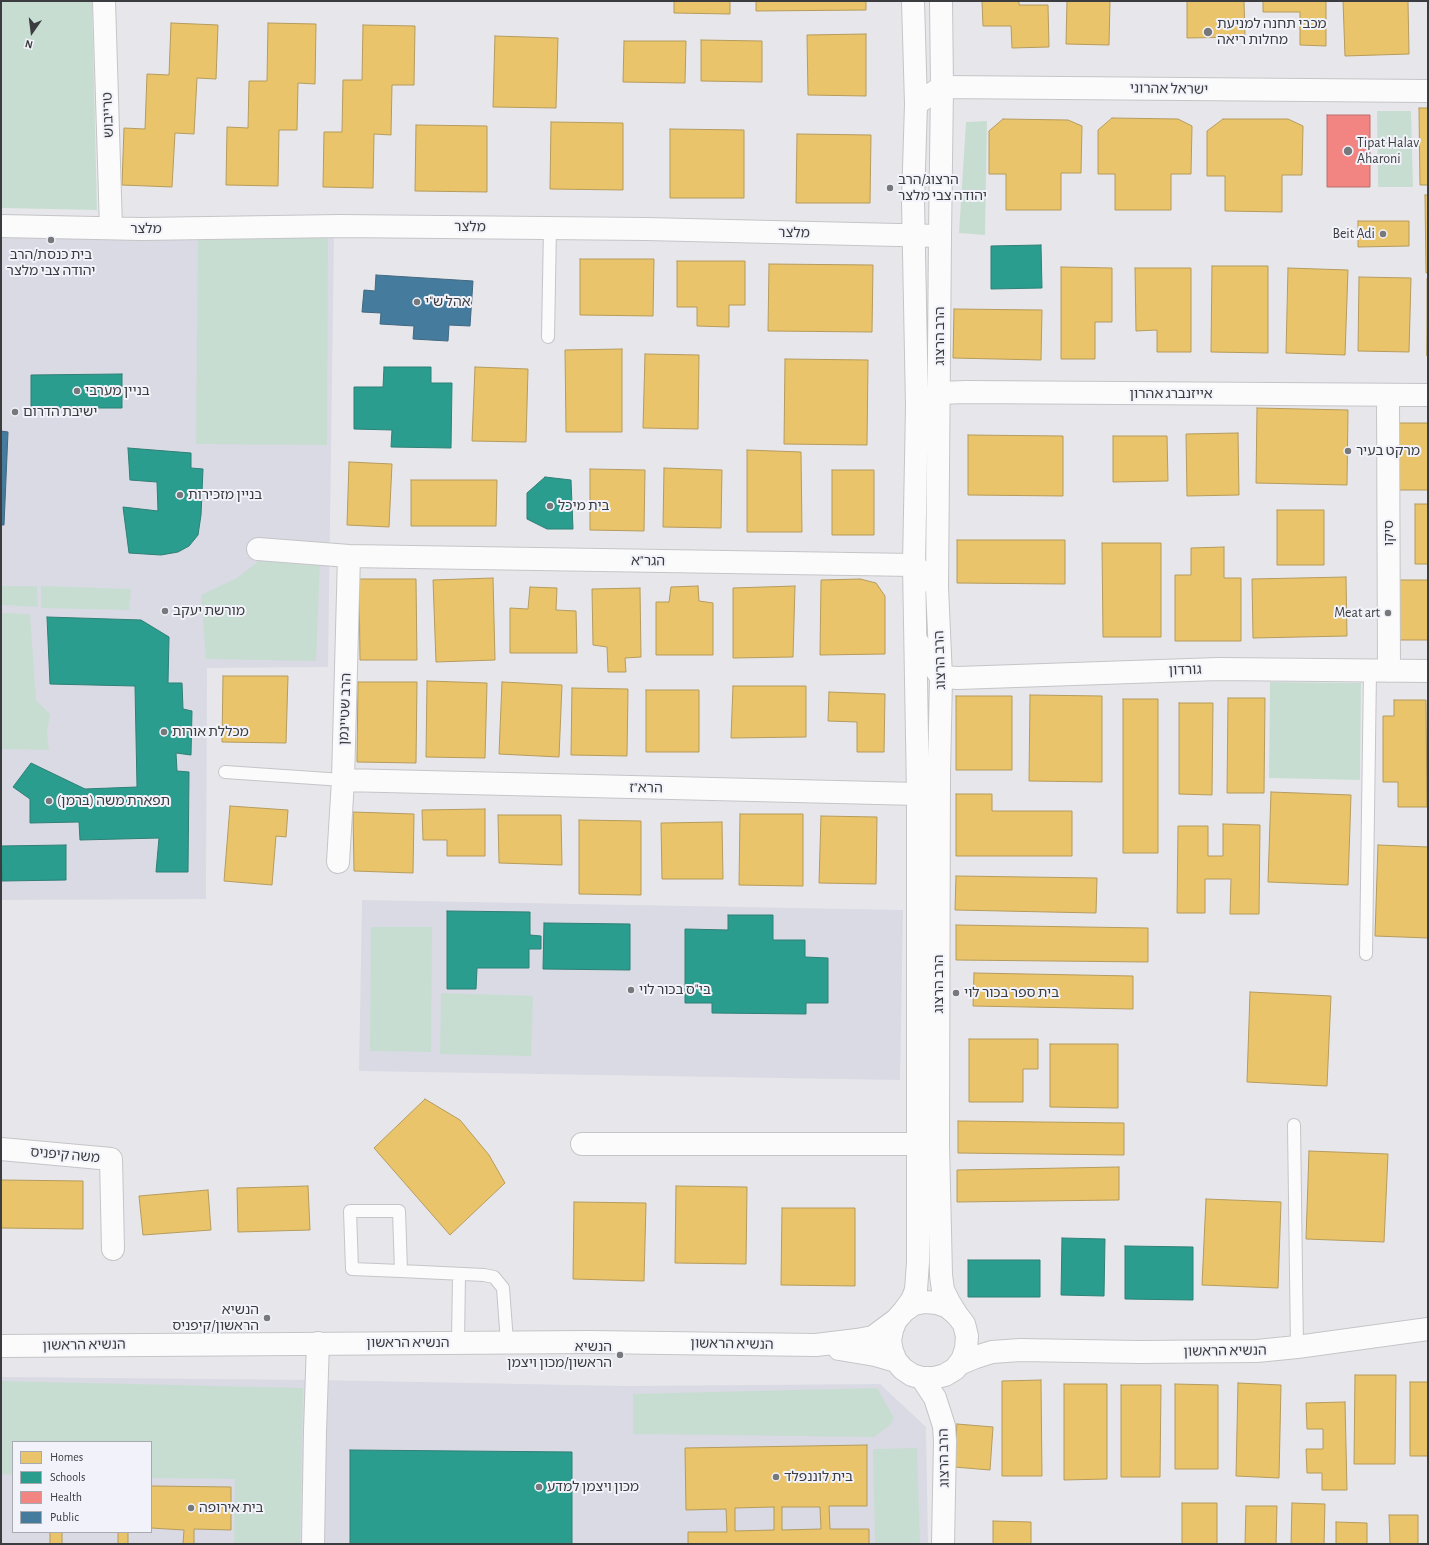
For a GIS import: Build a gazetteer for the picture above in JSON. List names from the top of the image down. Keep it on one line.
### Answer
{"streets":{"street":["ישראל אהרוני","טרייבוש","מלצר","הרב הרצוג","אייזנברג אהרון","סיקו","הגר\"א","גורדון","הרב שטיינמן","הרא\"ז","משה קיפניס","הנשיא הראשון"]},"crossings":[["ישראל אהרוני","הרב הרצוג"],["טרייבוש","מלצר"],["מלצר","הרב הרצוג"],["הרב הרצוג","אייזנברג אהרון"],["הרב הרצוג","הגר\"א"],["הרב הרצוג","גורדון"],["הרב הרצוג","הרא\"ז"],["הרב הרצוג","הנשיא הראשון"],["אייזנברג אהרון","סיקו"],["סיקו","גורדון"],["הגר\"א","הרב שטיינמן"],["הרב שטיינמן","הרא\"ז"]],"places":["מכבי תחנה למניעת מחלות ריאה","Tipat Halav Aharoni","הרצוג/הרב יהודה צבי מלצר","Beit Adi","בית כנסת/הרב יהודה צבי מלצר","אהל ש\"י","בניין מערבי","ישיבת הדרום","מרקט בעיר","בניין מזכירות","בית מיכל","מורשת יעקב","Meat art","מכללת אורות","תפארת משה (ברמן)","בי\"ס בכור לוי","בית ספר בכור לוי","הנשיא הראשון/קיפניס","הנשיא הראשון/מכון ויצמן","בית לוננפלד","מכון ויצמן למדע","בית אירופה"],"legend":["Homes","Schools","Health","Public"],"north":"bottom"}
